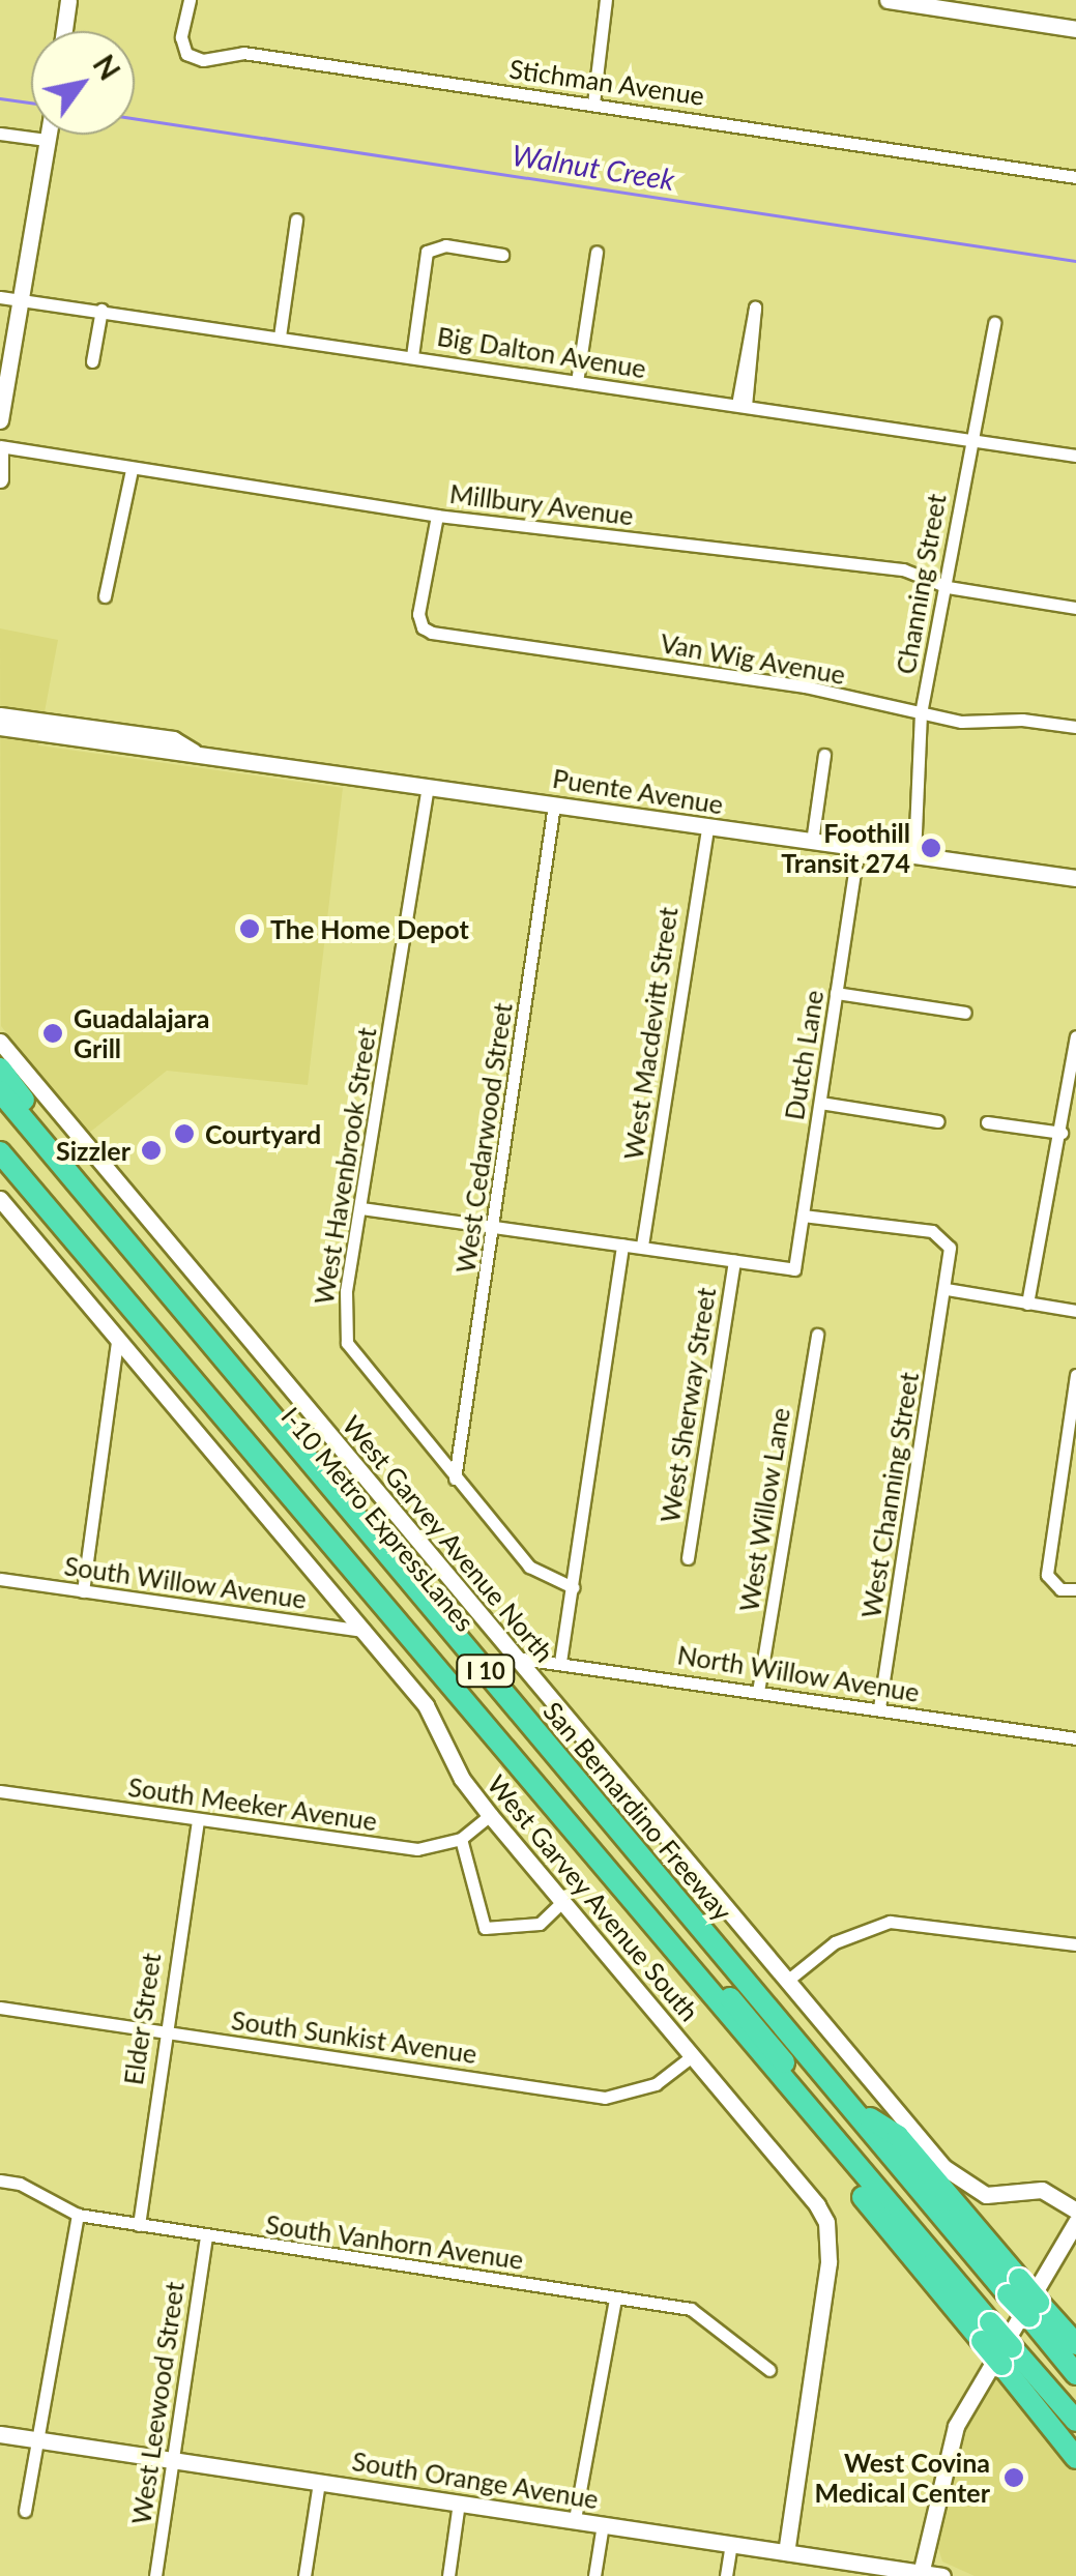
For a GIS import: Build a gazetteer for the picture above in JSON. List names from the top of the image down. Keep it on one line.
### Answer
{"streets":{"highway":["I-10 Metro ExpressLanes","I 10","San Bernardino Freeway"],"street":["Stichman Avenue","Big Dalton Avenue","Millbury Avenue","Channing Street","Van Wig Avenue","Puente Avenue","West Macdevitt Street","Dutch Lane","West Cedarwood Street","West Havenbrook Street","West Sherway Street","West Channing Street","West Willow Lane","West Garvey Avenue North","South Willow Avenue","North Willow Avenue","South Meeker Avenue","West Garvey Avenue South","Elder Street","South Sunkist Avenue","South Vanhorn Avenue","West Leewood Street","South Orange Avenue"]},"crossings":[["Big Dalton Avenue","Channing Street"],["Millbury Avenue","Channing Street"],["Millbury Avenue","Van Wig Avenue"],["Channing Street","Van Wig Avenue"],["Channing Street","Puente Avenue"],["Puente Avenue","West Macdevitt Street"],["Puente Avenue","Dutch Lane"],["Puente Avenue","West Cedarwood Street"],["Puente Avenue","West Havenbrook Street"],["Dutch Lane","West Sherway Street"],["West Cedarwood Street","West Havenbrook Street"],["West Channing Street","North Willow Avenue"],["West Willow Lane","North Willow Avenue"],["I-10 Metro ExpressLanes","I 10"],["I-10 Metro ExpressLanes","San Bernardino Freeway"],["West Garvey Avenue North","North Willow Avenue"],["South Willow Avenue","West Garvey Avenue South"],["South Meeker Avenue","West Garvey Avenue South"],["South Meeker Avenue","Elder Street"],["West Garvey Avenue South","South Sunkist Avenue"],["West Garvey Avenue South","South Orange Avenue"],["Elder Street","South Sunkist Avenue"],["Elder Street","South Vanhorn Avenue"],["South Vanhorn Avenue","West Leewood Street"],["West Leewood Street","South Orange Avenue"]],"water":["Walnut Creek"],"places":["Foothill Transit 274","The Home Depot","Guadalajara Grill","Courtyard","Sizzler","West Covina Medical Center"],"north":"top right"}
